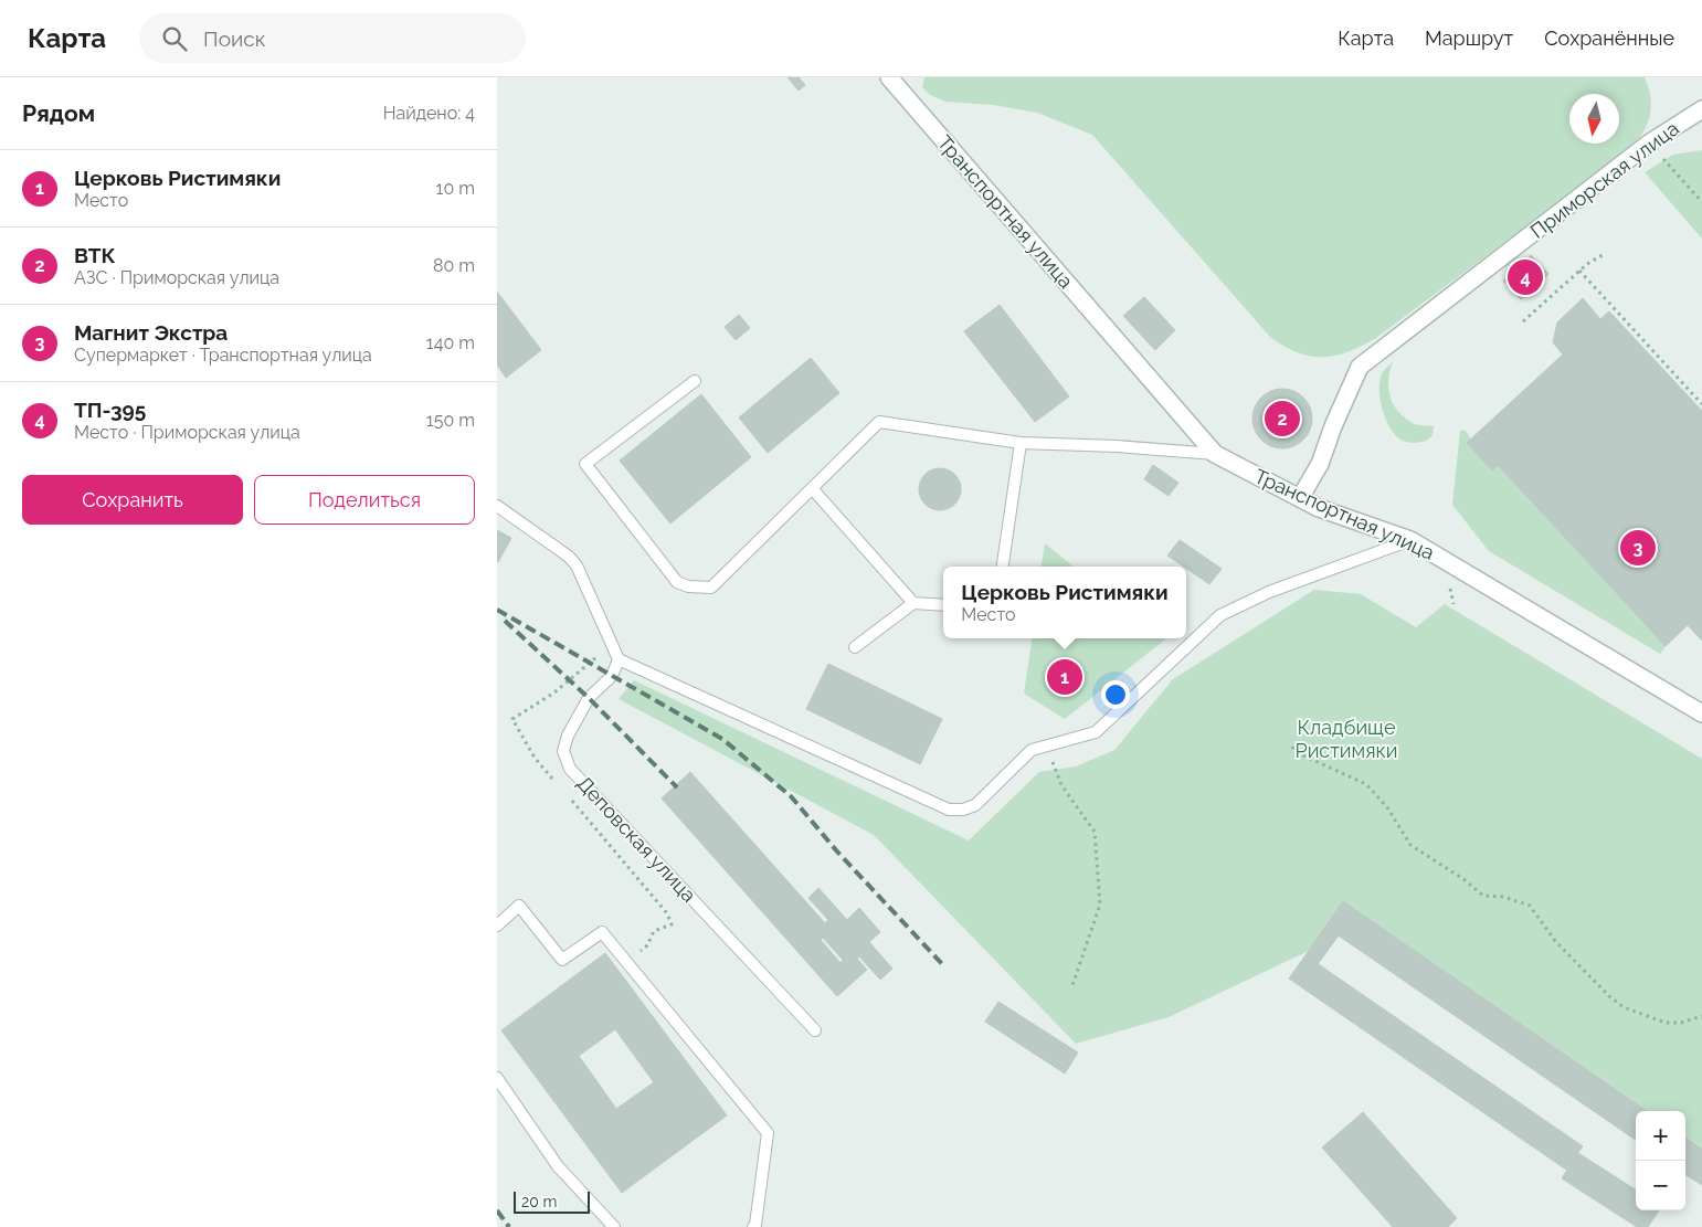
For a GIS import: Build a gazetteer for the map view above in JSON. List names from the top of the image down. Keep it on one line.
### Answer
{"streets":{"street":["Приморская улица","Транспортная улица"],"lane":["Деповская улица"]},"crossings":[["Приморская улица","Транспортная улица"]],"parks":["Кладбище Ристимяки"],"scale_bar":"20 m","north":"bottom","page":{"header":"Карта","search":"Поиск","nav":["Карта","Маршрут","Сохранённые"],"heading":["Рядом","Найдено: 4"],"list":[{"mark":"1","name":"Церковь Ристимяки","note":"Место","value":"10 m"},{"mark":"2","name":"ВТК","note":"АЗС · Приморская улица","value":"80 m"},{"mark":"3","name":"Магнит Экстра","note":"Супермаркет · Транспортная улица","value":"140 m"},{"mark":"4","name":"ТП-395","note":"Место · Приморская улица","value":"150 m"}],"pins":["4","2","3","1"],"buttons":["Сохранить","Поделиться"],"popup":["Церковь Ристимяки","Место"],"map_buttons":["+","−"],"scale":"20 m"}}
